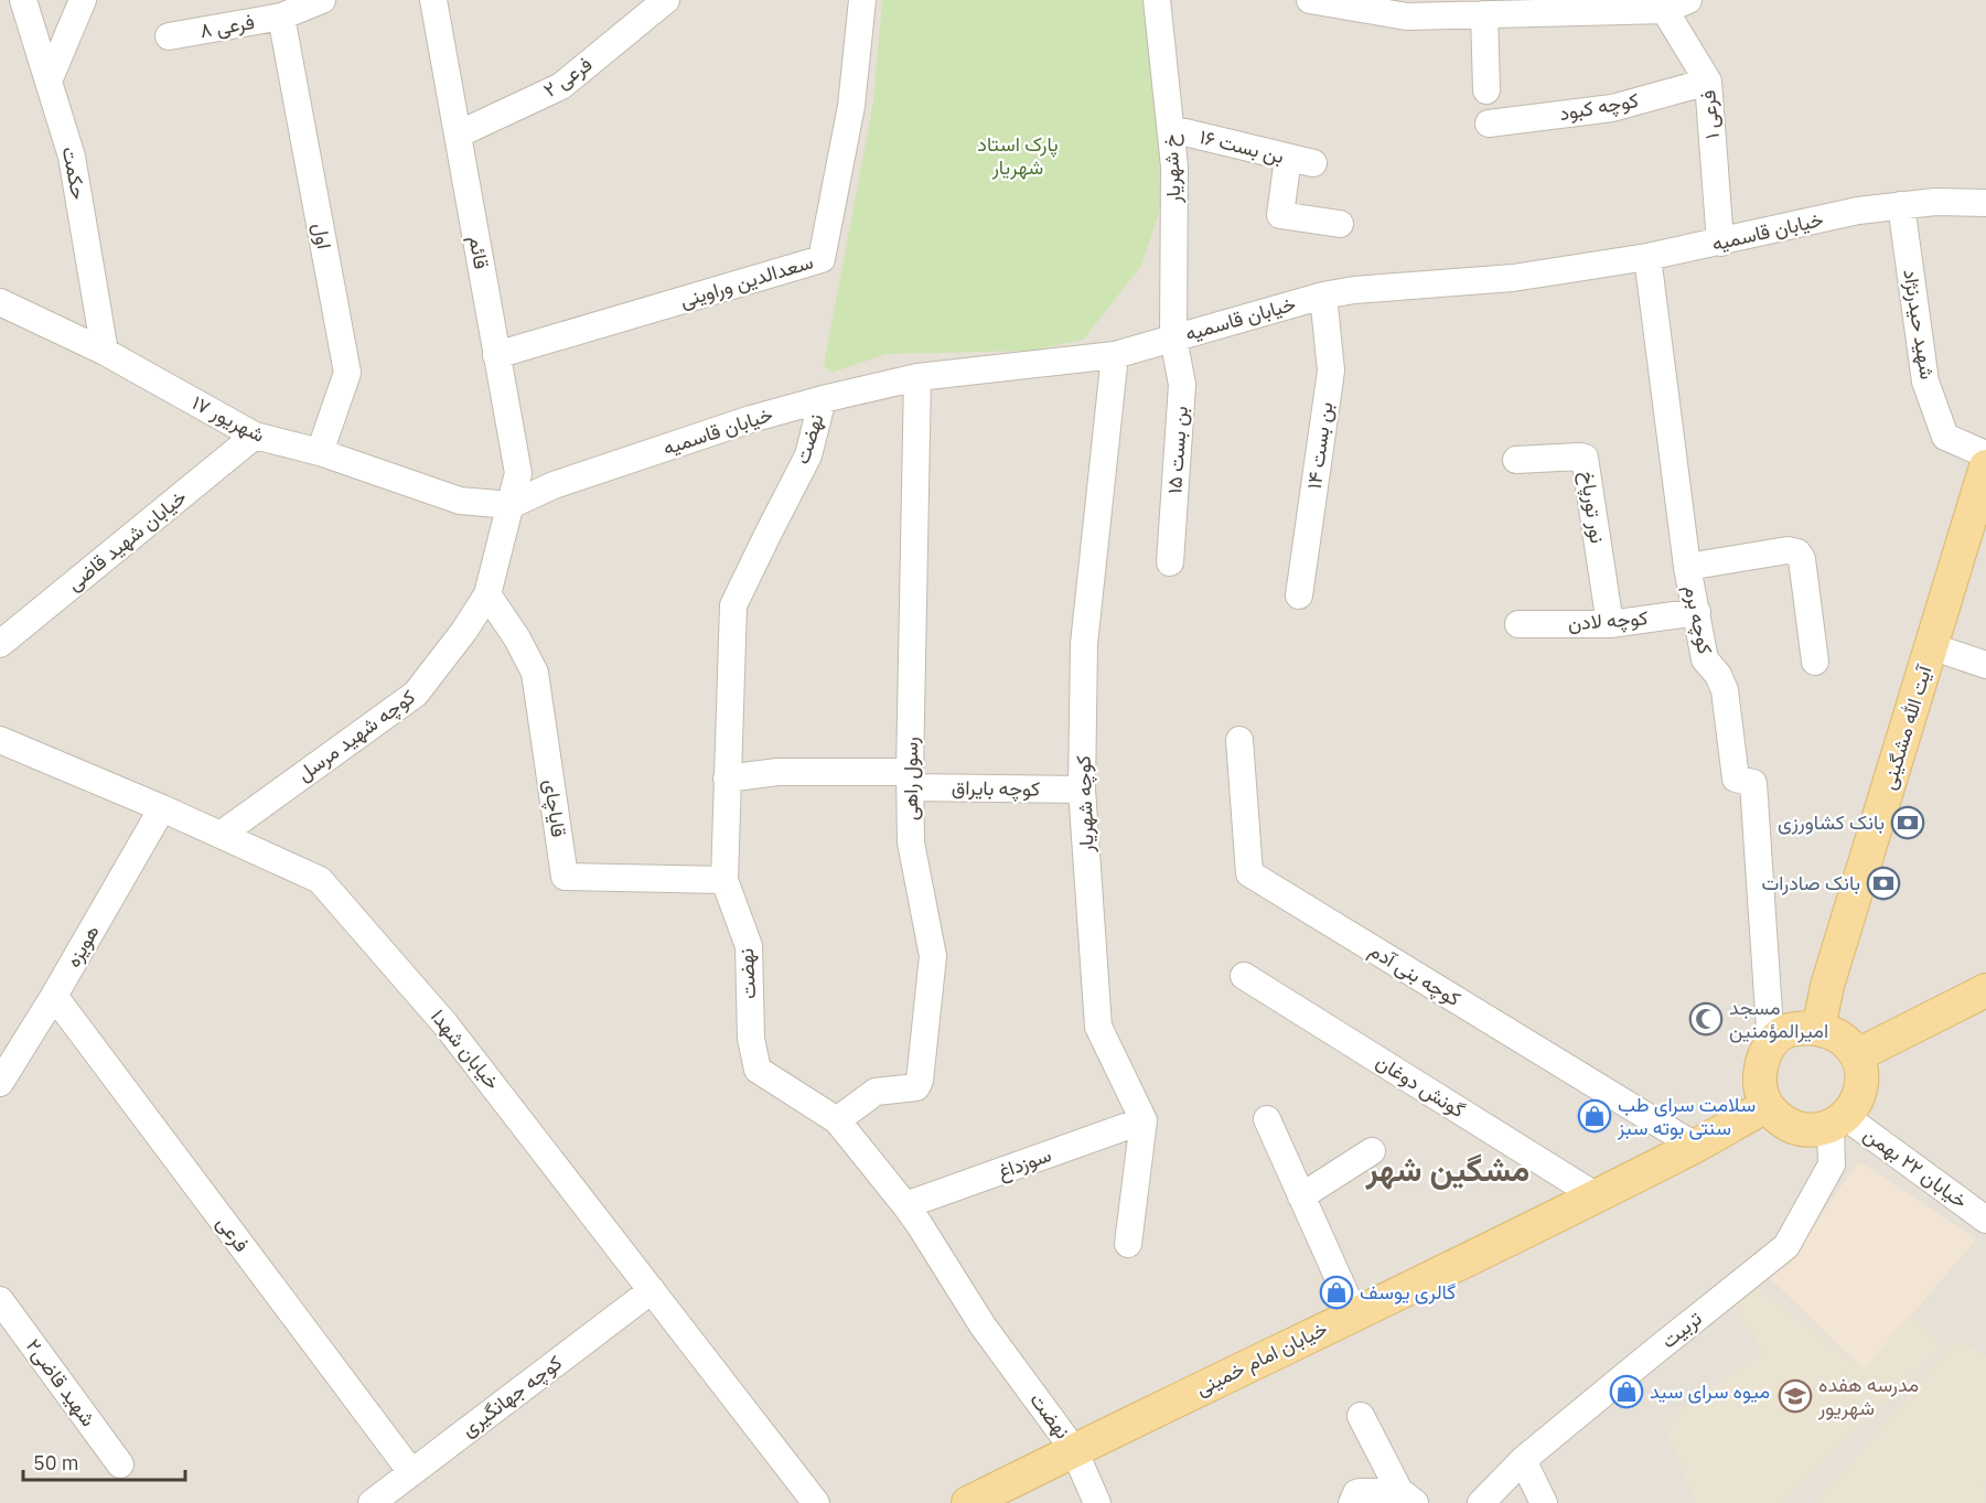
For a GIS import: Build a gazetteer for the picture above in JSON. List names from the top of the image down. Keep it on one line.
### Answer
{"streets":{"main road":["آیت الله مشگینی","خیابان امام خمینی"],"street":["فرعی ۸","فرعی ۲","کوچه کبود","فرعی ۱","بن بست ۱۶","خ شهریار","حکمت","خیابان قاسمیه","اول","قائم","سعدالدین وراوینی","شهید حیدرنژاد","۱۷ شهریور","نهضت","بن بست ۱۴","بن بست ۱۵","نور تورپاخ","خیابان شهید قاضی","کوچه برم","کوچه لادن","کوچه شهید مرسل","رسول راهی","کوچه بایراق","کوچه شهریار","قایاچای","هویزه","کوچه بنی آدم","خیابان شهدا","گونش دوغان","سوزداغ","خیابان ۲۲ بهمن","فرعی","تربیت","شهید قاضی۲","کوچه جهانگیری"]},"crossings":[["فرعی ۸","اول"],["فرعی ۲","قائم"],["کوچه کبود","فرعی ۱"],["فرعی ۱","خیابان قاسمیه"],["بن بست ۱۶","خ شهریار"],["خ شهریار","خیابان قاسمیه"],["خ شهریار","بن بست ۱۵"],["حکمت","۱۷ شهریور"],["خیابان قاسمیه","قائم"],["خیابان قاسمیه","شهید حیدرنژاد"],["خیابان قاسمیه","۱۷ شهریور"],["خیابان قاسمیه","نهضت"],["خیابان قاسمیه","بن بست ۱۴"],["خیابان قاسمیه","بن بست ۱۵"],["خیابان قاسمیه","کوچه برم"],["خیابان قاسمیه","کوچه شهید مرسل"],["خیابان قاسمیه","رسول راهی"],["خیابان قاسمیه","کوچه شهریار"],["اول","۱۷ شهریور"],["قائم","سعدالدین وراوینی"],["قائم","۱۷ شهریور"],["قائم","کوچه شهید مرسل"],["۱۷ شهریور","خیابان شهید قاضی"],["۱۷ شهریور","کوچه شهید مرسل"],["نهضت","رسول راهی"],["نهضت","کوچه بایراق"],["نهضت","قایاچای"],["نهضت","سوزداغ"],["نهضت","خیابان امام خمینی"],["نور تورپاخ","کوچه لادن"],["کوچه برم","کوچه لادن"],["کوچه برم","آیت الله مشگینی"],["کوچه برم","خیابان ۲۲ بهمن"],["کوچه برم","تربیت"],["کوچه برم","خیابان امام خمینی"],["آیت الله مشگینی","خیابان ۲۲ بهمن"],["آیت الله مشگینی","تربیت"],["آیت الله مشگینی","خیابان امام خمینی"],["کوچه شهید مرسل","قایاچای"],["کوچه شهید مرسل","خیابان شهدا"],["رسول راهی","کوچه بایراق"],["کوچه بایراق","کوچه شهریار"],["کوچه شهریار","سوزداغ"],["هویزه","خیابان شهدا"],["هویزه","فرعی"],["کوچه بنی آدم","خیابان امام خمینی"],["خیابان شهدا","کوچه جهانگیری"],["گونش دوغان","خیابان امام خمینی"],["خیابان ۲۲ بهمن","تربیت"],["خیابان ۲۲ بهمن","خیابان امام خمینی"],["فرعی","کوچه جهانگیری"],["تربیت","خیابان امام خمینی"]],"districts":["مشگین شهر"],"parks":["پارک استاد شهریار"],"places":{"bank":["بانک کشاورزی","بانک صادرات"],"mosque":["مسجد امیرالمؤمنین"],"shop":["سلامت سرای طب سنتی بوته سبز","گالری یوسف","میوه سرای سید"],"school or university":["مدرسه هفده شهریور"]},"scale_bar":"50 m"}
